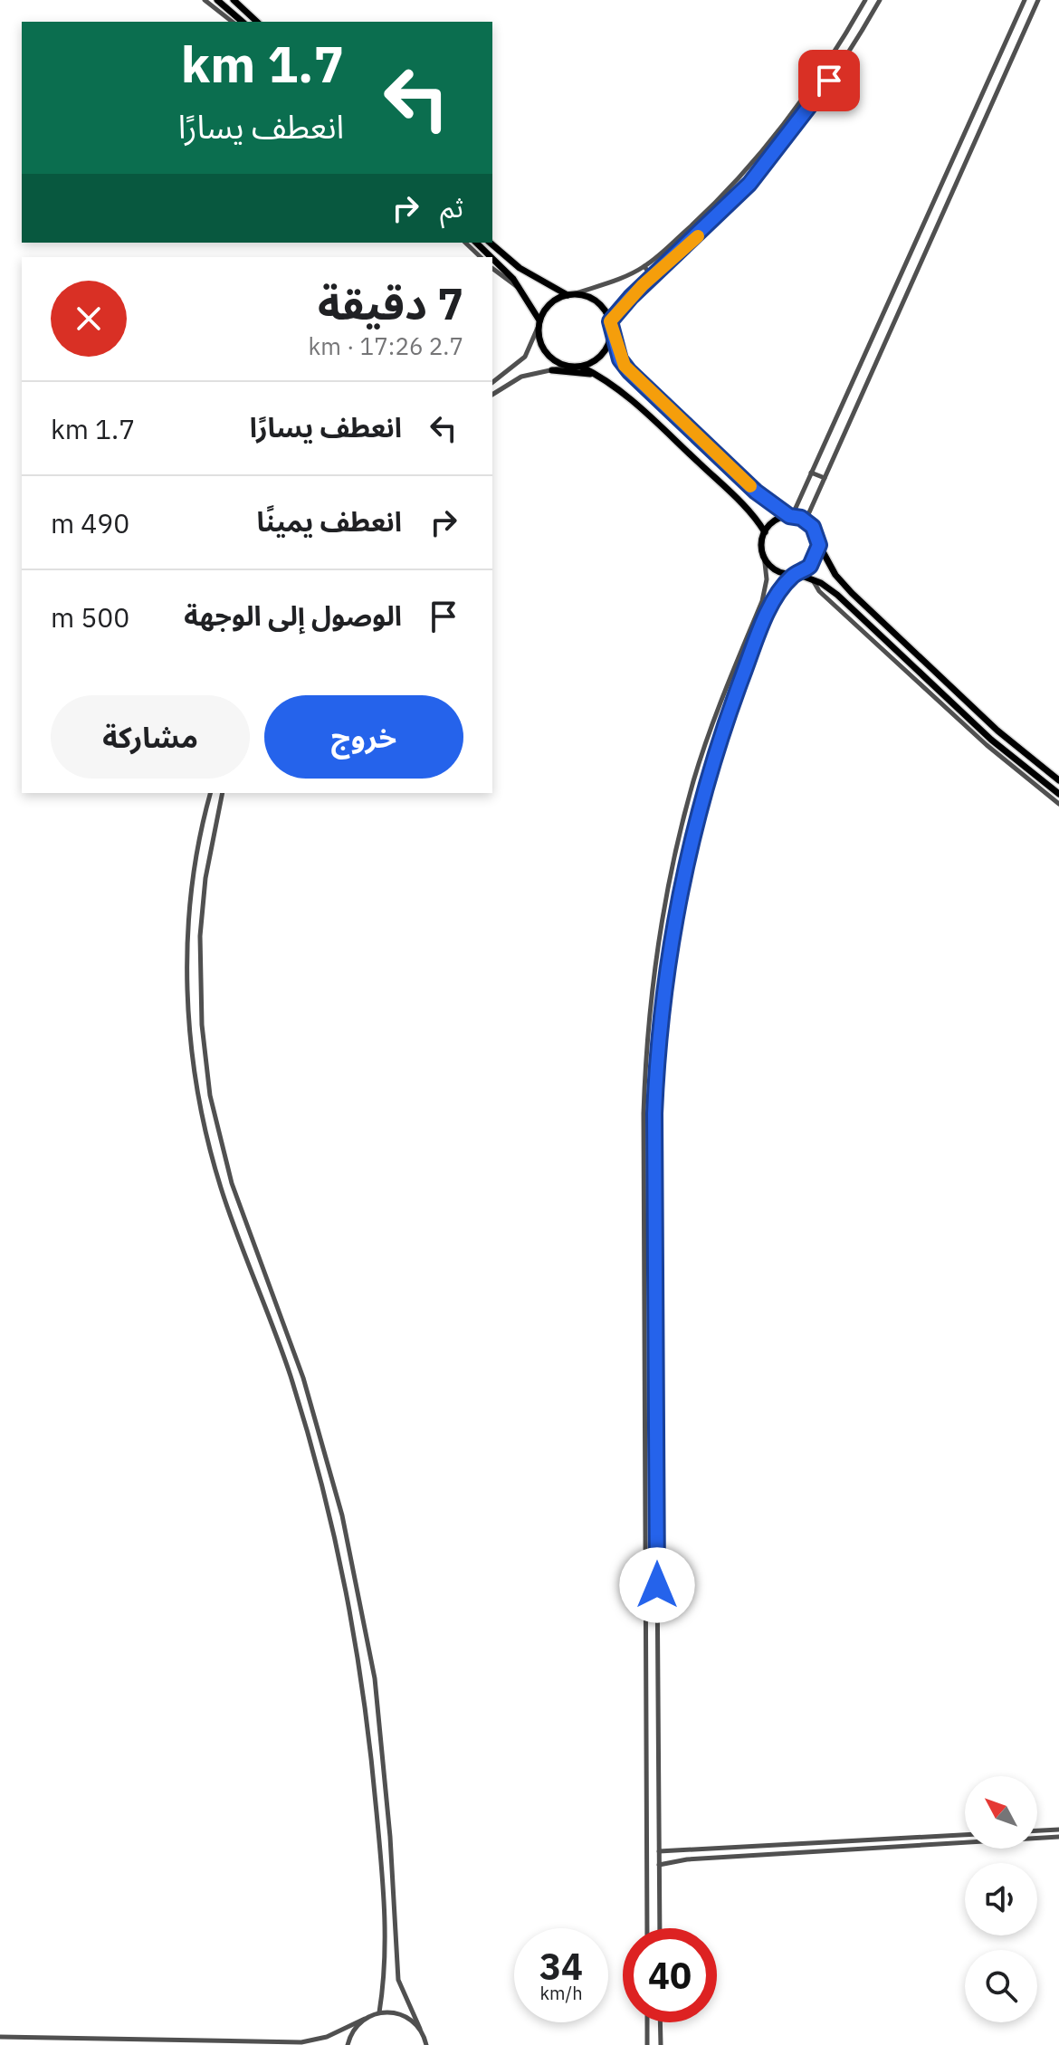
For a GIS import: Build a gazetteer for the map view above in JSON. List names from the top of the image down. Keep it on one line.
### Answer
{"north":"top left","page":{"turn":["1.7 km","انعطف يسارًا"],"then":"ثم","heading":["7 دقيقة","2.7 km · 17:26"],"list":[{"name":"انعطف يسارًا","value":"1.7 km"},{"name":"انعطف يمينًا","value":"490 m"},{"name":"الوصول إلى الوجهة","value":"500 m"}],"buttons":["خروج","مشاركة"],"speed":"34 km/h","limit":"40"}}
